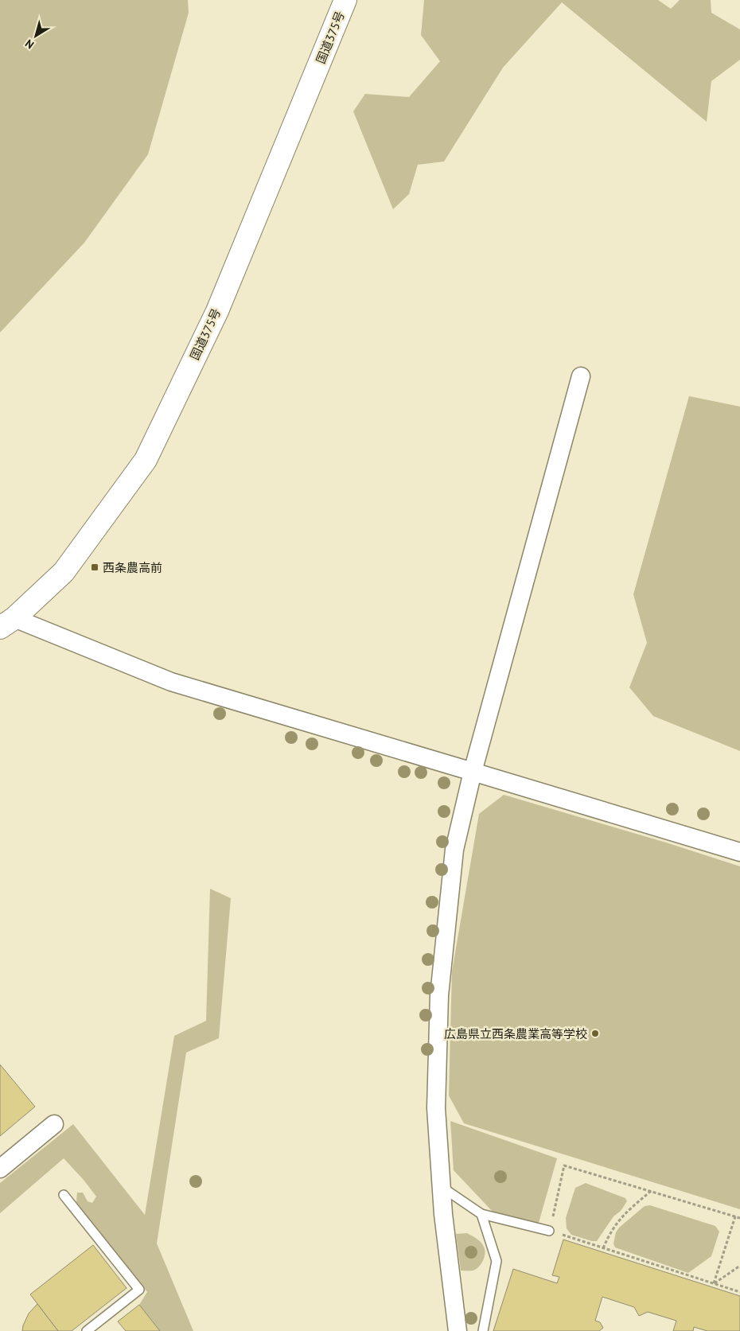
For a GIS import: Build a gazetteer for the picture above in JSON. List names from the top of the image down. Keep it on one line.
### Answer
{"streets":{"highway":["国道375号"]},"places":{"transit":["西条農高前"],"other":["広島県立西条農業高等学校"]},"north":"bottom left"}
